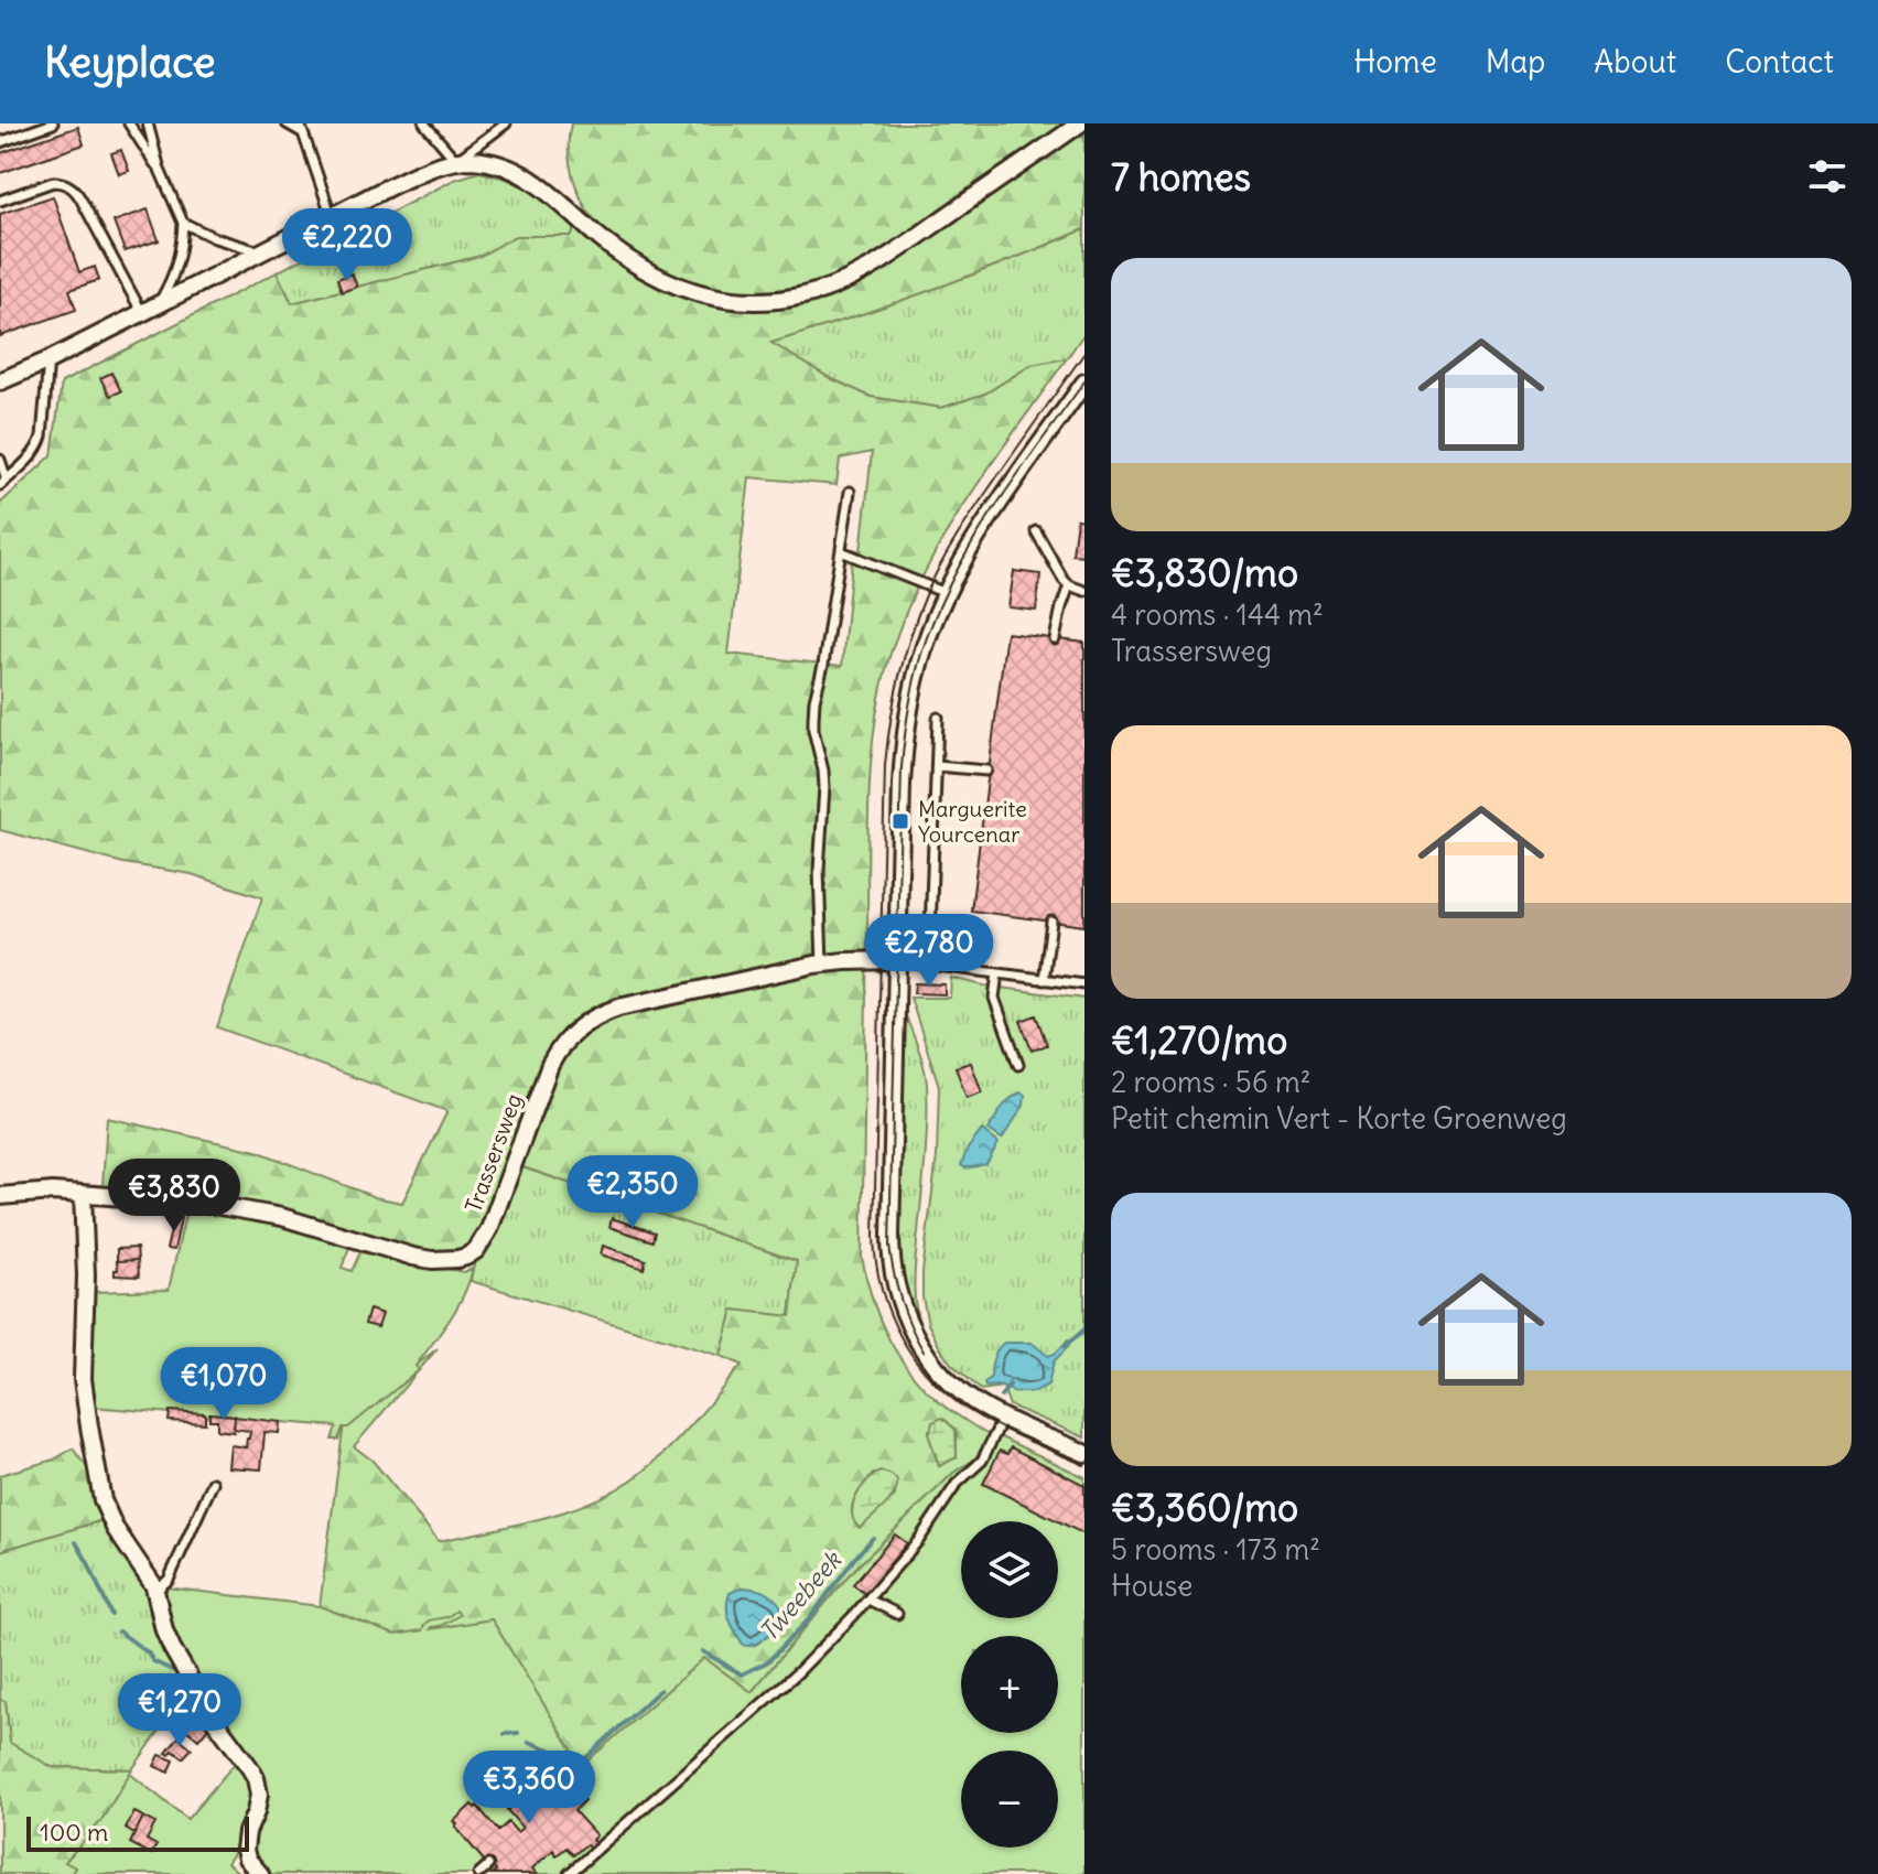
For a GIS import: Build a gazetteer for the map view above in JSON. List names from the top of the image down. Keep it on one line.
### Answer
{"streets":{"street":["Trassersweg"]},"water":["Tweebeek"],"places":{"transit":["Marguerite Yourcenar"]},"scale_bar":"100 m","page":{"header":"Keyplace","nav":["Home","Map","About","Contact"],"heading":"7 homes","price":["€2,220","€2,780","€2,350","€3,830","€1,070","€1,270","€3,360"],"list":[{"name":"€3,830/mo","note":"4 rooms · 144 m² · Trassersweg"},{"name":"€1,270/mo","note":"2 rooms · 56 m² · Petit chemin Vert - Korte Groenweg"},{"name":"€3,360/mo","note":"5 rooms · 173 m² · House"}],"map_buttons":["+","−"],"scale":"100 m"}}
